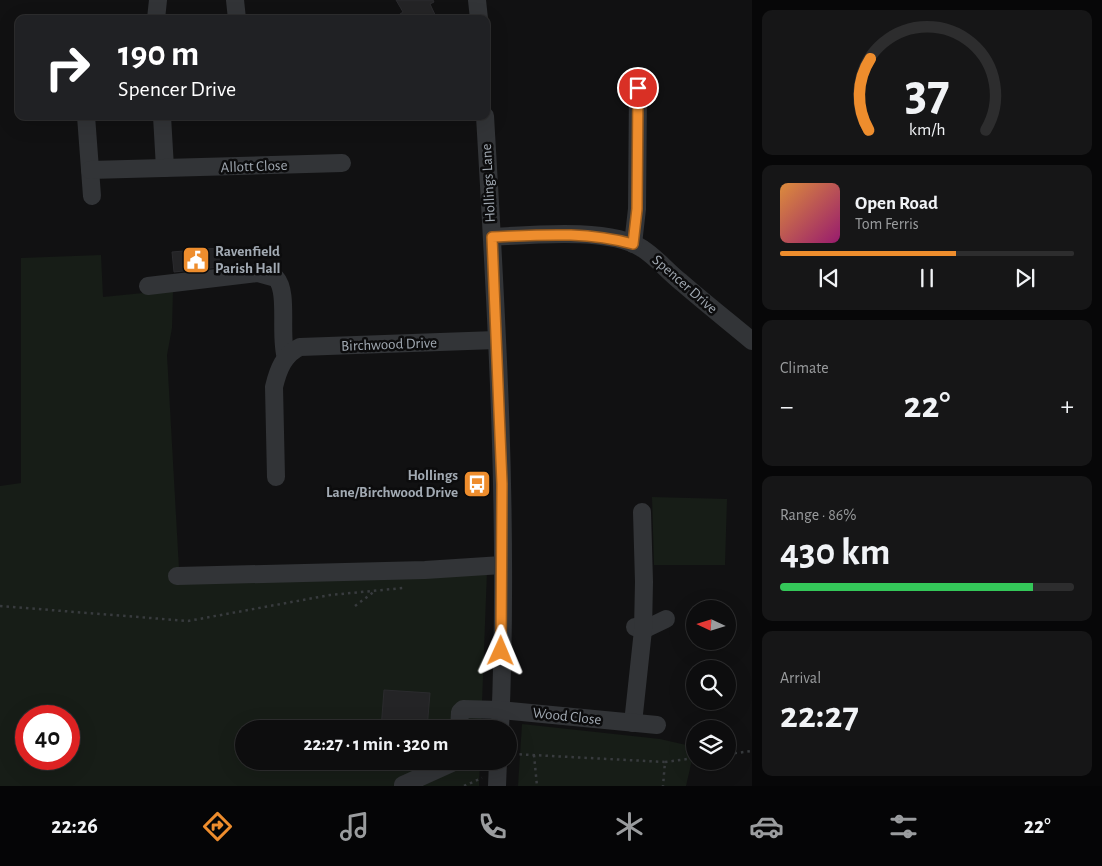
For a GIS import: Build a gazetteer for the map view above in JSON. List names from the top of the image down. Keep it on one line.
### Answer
{"streets":{"street":["Allott Close","Hollings Lane","Spencer Drive","Birchwood Drive","Wood Close"]},"crossings":[["Hollings Lane","Spencer Drive"],["Hollings Lane","Birchwood Drive"],["Hollings Lane","Wood Close"]],"places":{"public building":["Ravenfield Parish Hall"],"bus stop":["Hollings Lane/Birchwood Drive"]},"north":"left","page":{"turn":["190 m","Spencer Drive"],"song":["Open Road","Tom Ferris"],"tile":["Climate",["Range · 86%","430 km"],["Arrival","22:27"]],"heat":["−","22°","+"],"limit":"40","trip":"22:27 · 1 min · 320 m","tabs":["22:26","22°"],"gauge":["37","km/h"]}}
